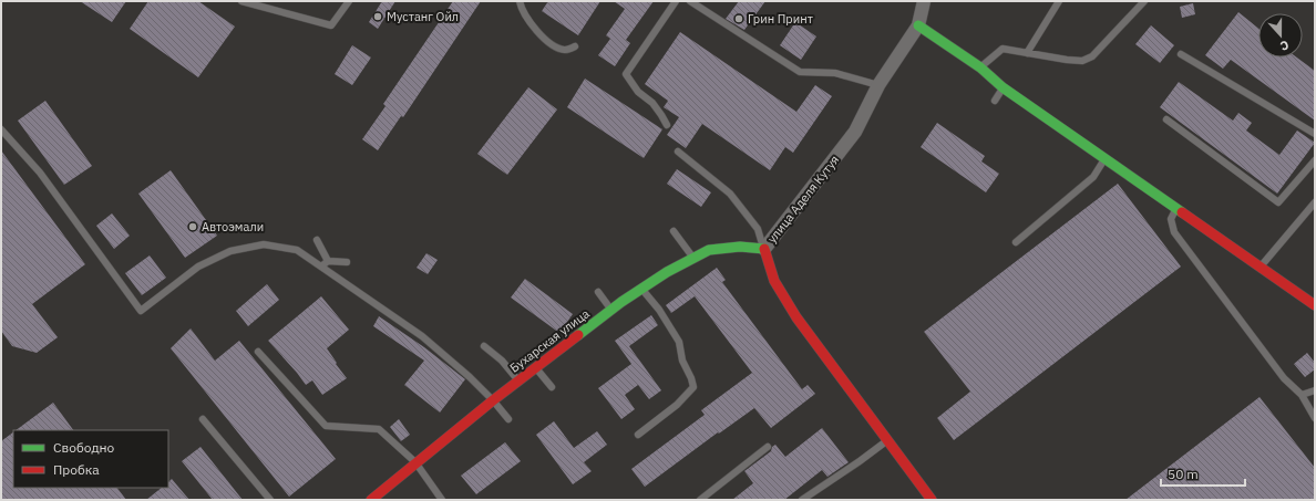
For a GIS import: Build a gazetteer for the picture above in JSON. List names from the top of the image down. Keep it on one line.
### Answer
{"streets":{"street":["улица Аделя Кутуя","Бухарская улица"]},"crossings":[["улица Аделя Кутуя","Бухарская улица"]],"places":["Мустанг Ойл","Грин Принт","Автоэмали"],"legend":["Свободно","Пробка"],"scale_bar":"50 m","north":"bottom"}
